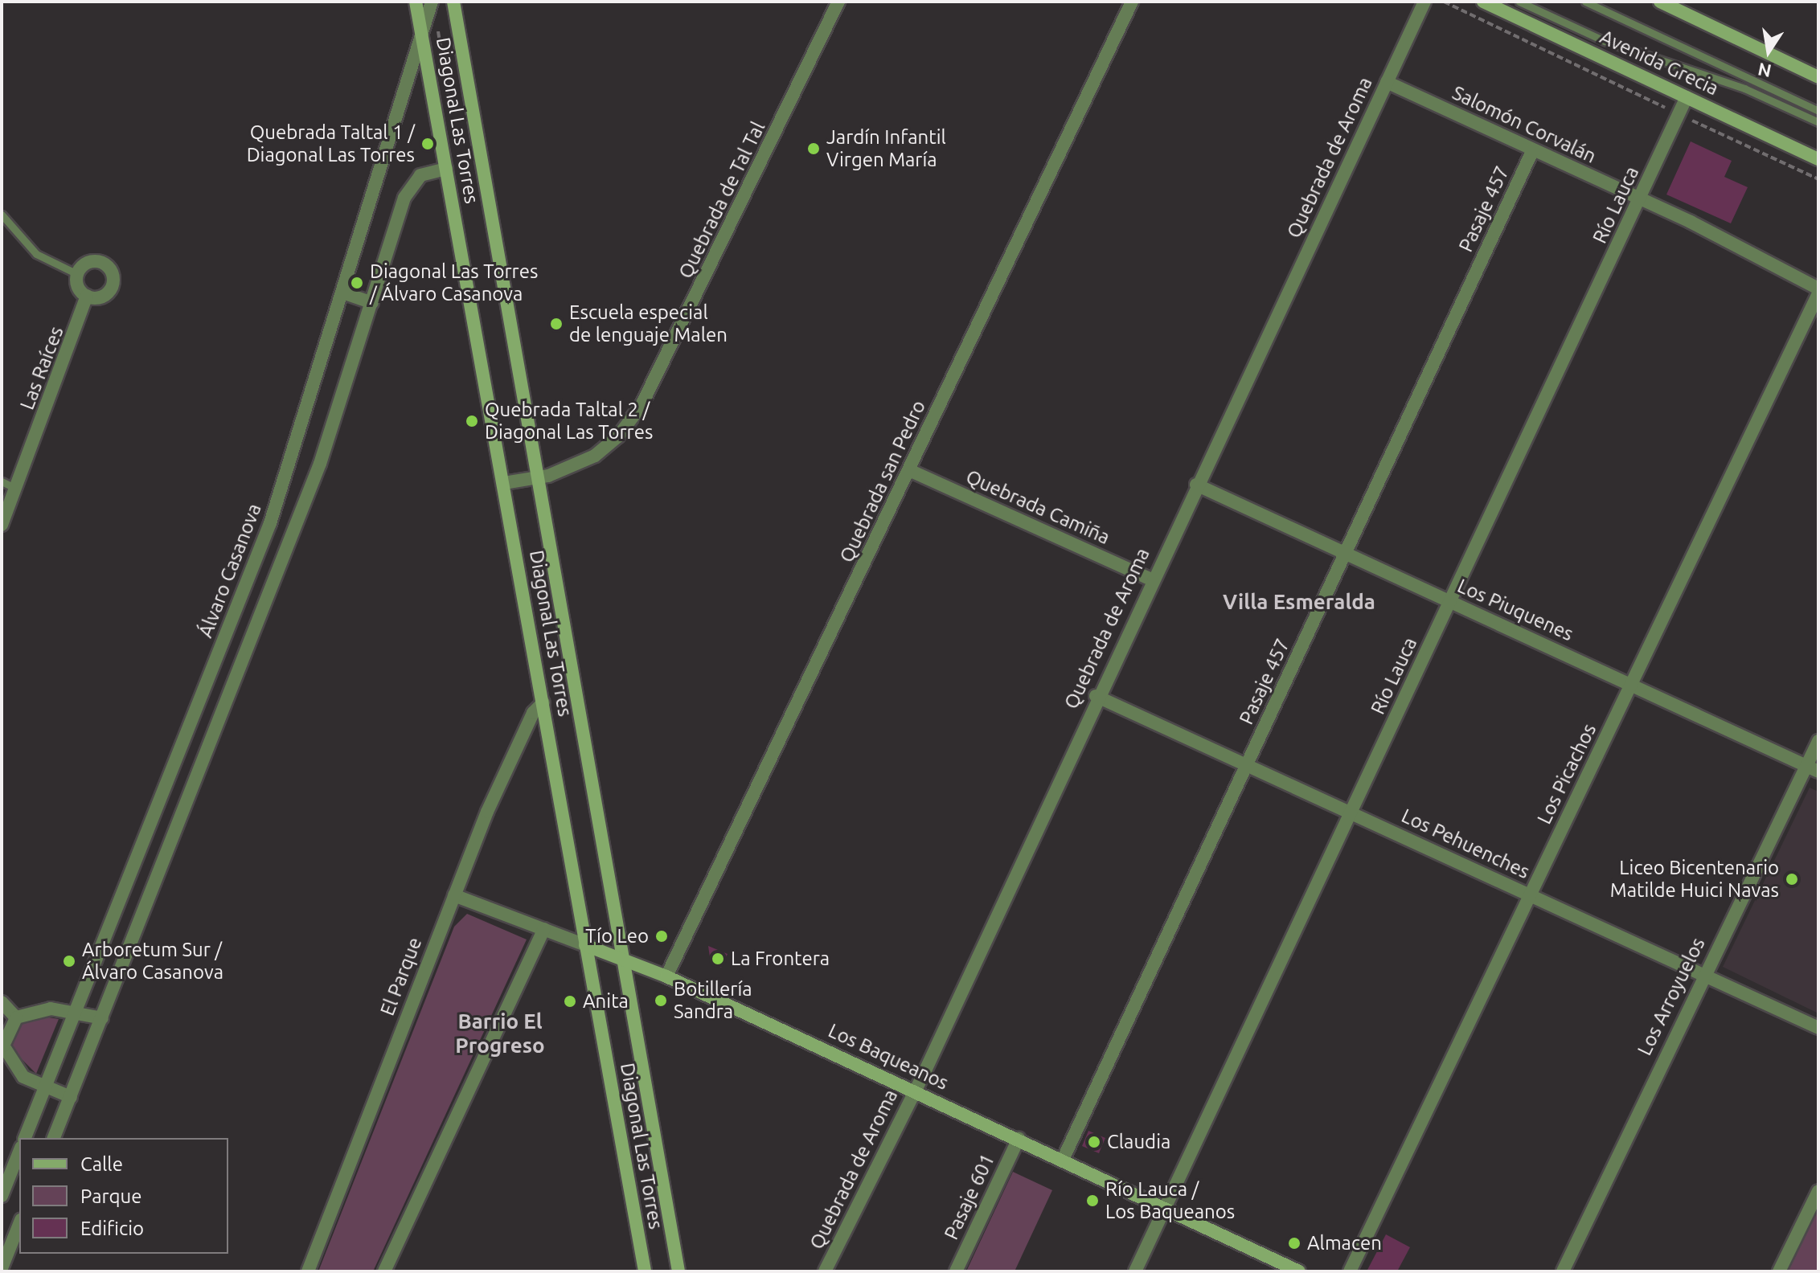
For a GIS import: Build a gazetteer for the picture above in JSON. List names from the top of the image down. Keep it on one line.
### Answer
{"streets":{"main road":["Avenida Grecia","Diagonal Las Torres","Los Baqueanos"],"street":["Salomón Corvalán","Quebrada de Aroma","Quebrada de Tal Tal","Río Lauca","Pasaje 457","Las Raíces","Quebrada san Pedro","Quebrada Camiña","Álvaro Casanova","Los Piuquenes","Los Picachos","Los Pehuenches","El Parque","Los Arroyuelos","Pasaje 601"]},"crossings":[["Avenida Grecia","Río Lauca"],["Diagonal Las Torres","Quebrada de Tal Tal"],["Diagonal Las Torres","Álvaro Casanova"],["Diagonal Las Torres","El Parque"],["Diagonal Las Torres","Los Baqueanos"],["Salomón Corvalán","Quebrada de Aroma"],["Salomón Corvalán","Río Lauca"],["Salomón Corvalán","Pasaje 457"],["Quebrada de Aroma","Quebrada Camiña"],["Quebrada de Aroma","Los Piuquenes"],["Quebrada de Aroma","Los Pehuenches"],["Quebrada de Aroma","Los Baqueanos"],["Río Lauca","Los Piuquenes"],["Río Lauca","Los Pehuenches"],["Río Lauca","Los Baqueanos"],["Pasaje 457","Los Piuquenes"],["Pasaje 457","Los Pehuenches"],["Pasaje 457","Los Baqueanos"],["Quebrada san Pedro","Quebrada Camiña"],["Quebrada san Pedro","Los Baqueanos"],["Los Piuquenes","Los Picachos"],["Los Piuquenes","Los Arroyuelos"],["Los Picachos","Los Pehuenches"],["Los Pehuenches","Los Arroyuelos"],["El Parque","Los Baqueanos"],["Los Baqueanos","Pasaje 601"]],"districts":["Villa Esmeralda","Barrio El Progreso"],"places":["Quebrada Taltal 1 / Diagonal Las Torres","Jardín Infantil Virgen María","Diagonal Las Torres / Álvaro Casanova","Escuela especial de lenguaje Malen","Quebrada Taltal 2 / Diagonal Las Torres","Liceo Bicentenario Matilde Huici Navas","Tío Leo","La Frontera","Arboretum Sur / Álvaro Casanova","Botillería Sandra","Anita","Claudia","Río Lauca / Los Baqueanos","Almacen"],"legend":["Calle","Parque","Edificio"],"north":"bottom"}
